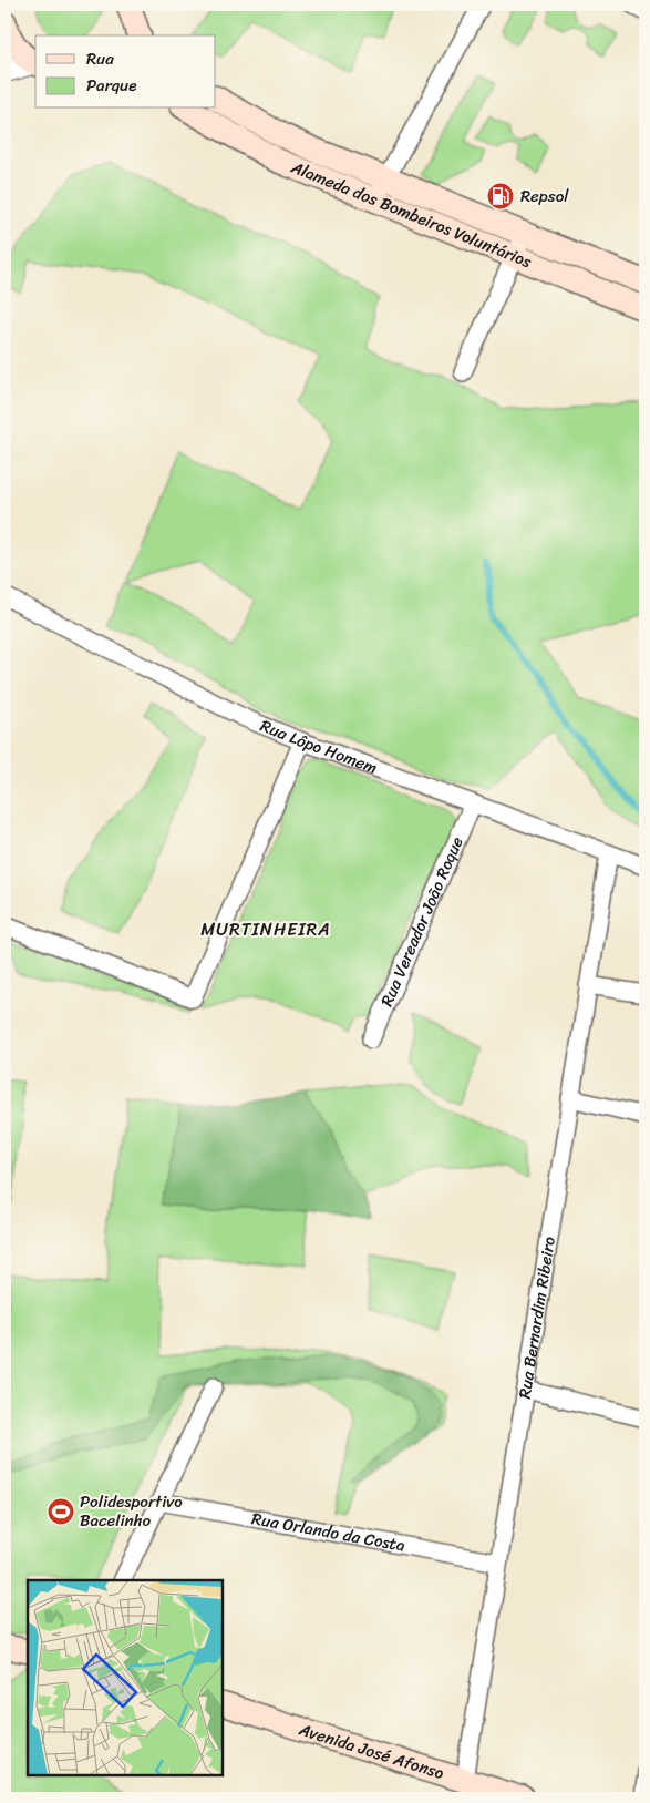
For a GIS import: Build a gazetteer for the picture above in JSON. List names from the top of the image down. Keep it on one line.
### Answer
{"streets":{"main road":["Alameda dos Bombeiros Voluntários","Avenida José Afonso"],"street":["Rua Lôpo Homem","Rua Vereador João Roque","Rua Bernardim Ribeiro","Rua Orlando da Costa"]},"crossings":[["Rua Lôpo Homem","Rua Vereador João Roque"],["Rua Lôpo Homem","Rua Bernardim Ribeiro"],["Rua Bernardim Ribeiro","Rua Orlando da Costa"],["Rua Bernardim Ribeiro","Avenida José Afonso"]],"districts":["MURTINHEIRA"],"places":{"fuel station":["Repsol"],"sports":["Polidesportivo Bacelinho"]},"legend":["Rua","Parque"]}
